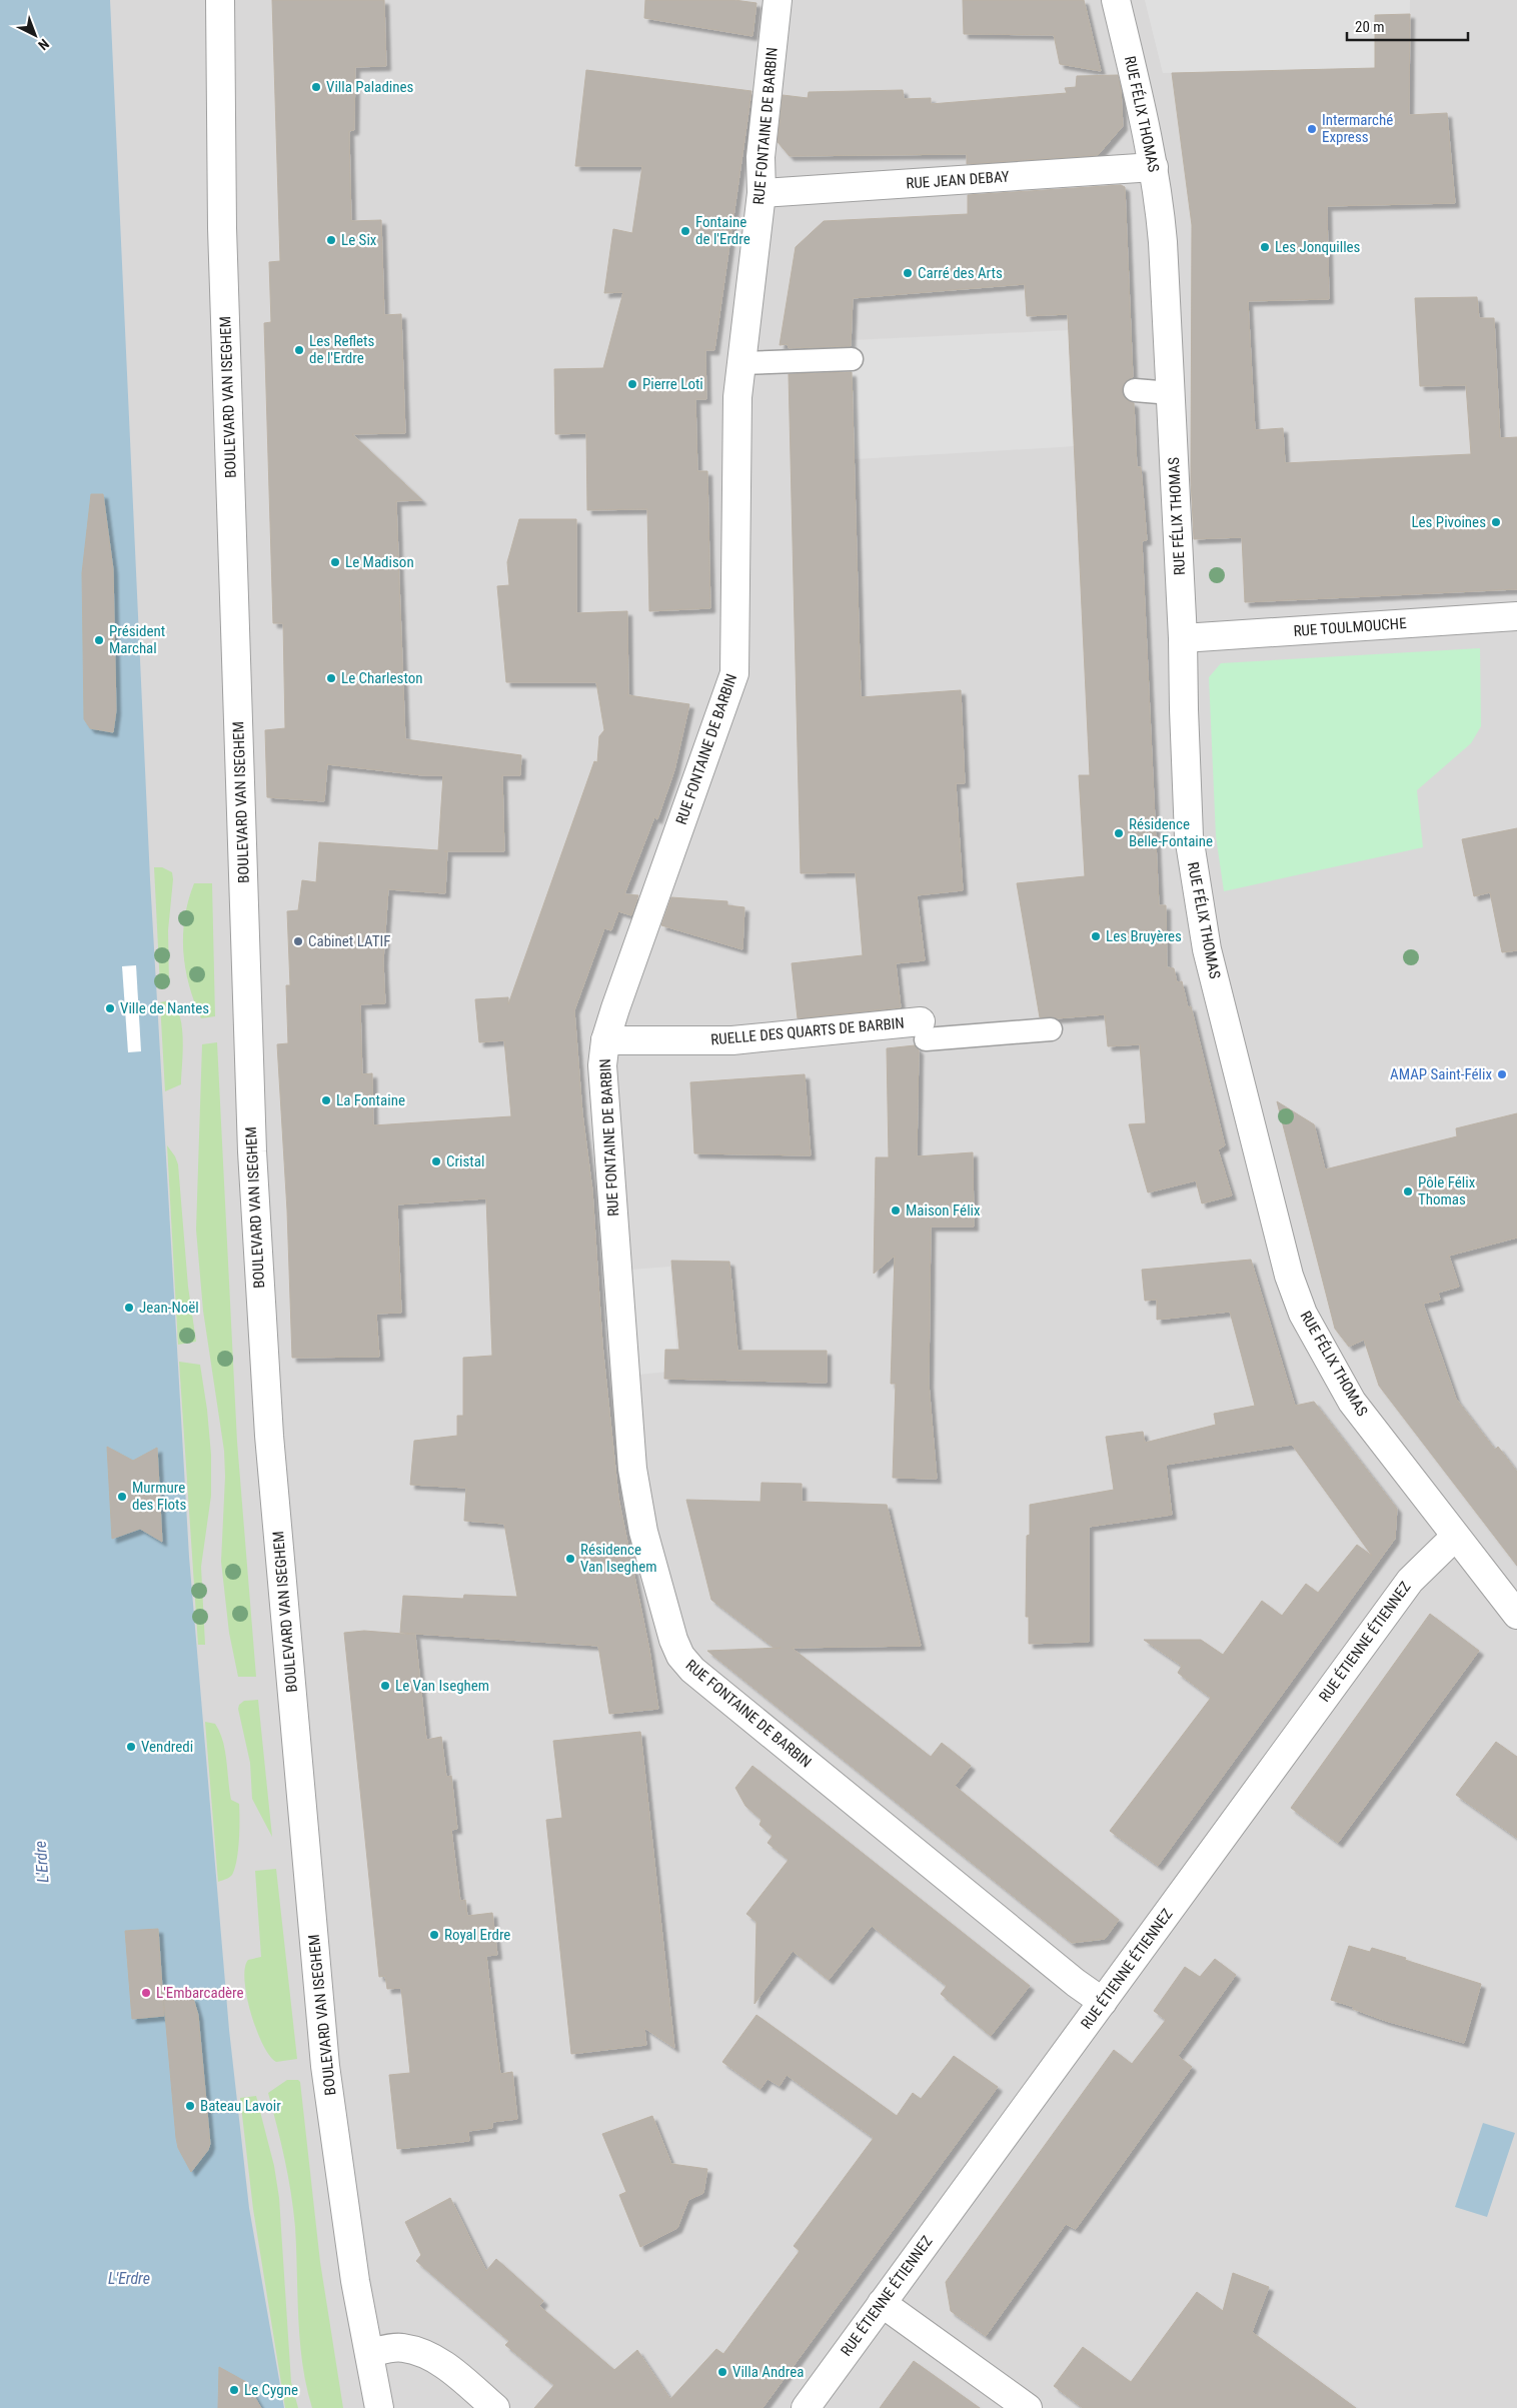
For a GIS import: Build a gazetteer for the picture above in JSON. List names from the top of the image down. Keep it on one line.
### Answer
{"streets":{"street":["RUE FÉLIX THOMAS","RUE FONTAINE DE BARBIN","RUE JEAN DEBAY","BOULEVARD VAN ISEGHEM","RUE TOULMOUCHE","RUELLE DES QUARTS DE BARBIN","RUE ÉTIENNE ÉTIENNEZ"]},"crossings":[["RUE FÉLIX THOMAS","RUE JEAN DEBAY"],["RUE FÉLIX THOMAS","RUE TOULMOUCHE"],["RUE FÉLIX THOMAS","RUE ÉTIENNE ÉTIENNEZ"],["RUE FONTAINE DE BARBIN","RUE JEAN DEBAY"],["RUE FONTAINE DE BARBIN","RUELLE DES QUARTS DE BARBIN"],["RUE FONTAINE DE BARBIN","RUE ÉTIENNE ÉTIENNEZ"]],"water":["L'Erdre"],"places":["Villa Paladines","Intermarché Express","Fontaine de l'Erdre","Le Six","Les Jonquilles","Carré des Arts","Les Reflets de l'Erdre","Pierre Loti","Les Pivoines","Le Madison","Président Marchal","Le Charleston","Résidence Belle-Fontaine","Les Bruyères","Cabinet LATIF","Ville de Nantes","AMAP Saint-Félix","La Fontaine","Cristal","Pôle Félix Thomas","Maison Félix","Jean-Noël","Murmure des Flots","Résidence Van Iseghem","Le Van Iseghem","Vendredi","Royal Erdre","L'Embarcadère","Bateau Lavoir","Villa Andrea","Le Cygne"],"scale_bar":"20 m","north":"bottom right"}
